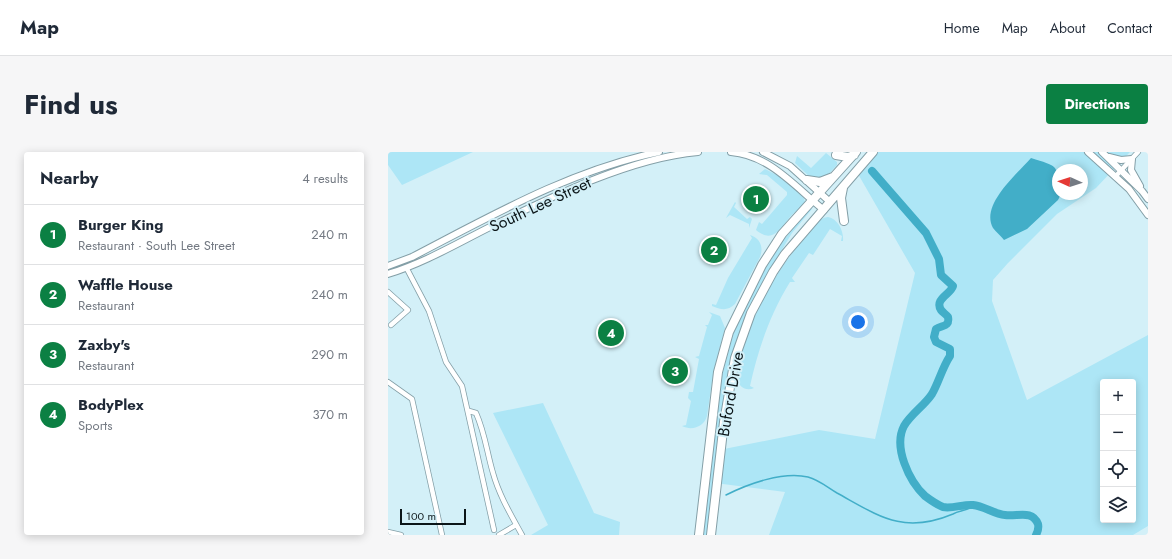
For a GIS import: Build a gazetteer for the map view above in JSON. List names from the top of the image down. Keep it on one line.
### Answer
{"streets":{"highway":["Buford Drive"],"main road":["South Lee Street"]},"scale_bar":"100 m","north":"left","page":{"header":"Map","nav":["Home","Map","About","Contact"],"title":"Find us","buttons":"Directions","heading":["Nearby","4 results"],"pins":["1","2","4","3"],"list":[{"mark":"1","name":"Burger King","note":"Restaurant · South Lee Street","value":"240 m"},{"mark":"2","name":"Waffle House","note":"Restaurant","value":"240 m"},{"mark":"3","name":"Zaxby's","note":"Restaurant","value":"290 m"},{"mark":"4","name":"BodyPlex","note":"Sports","value":"370 m"}],"map_buttons":["+","−"],"scale":"100 m"}}
